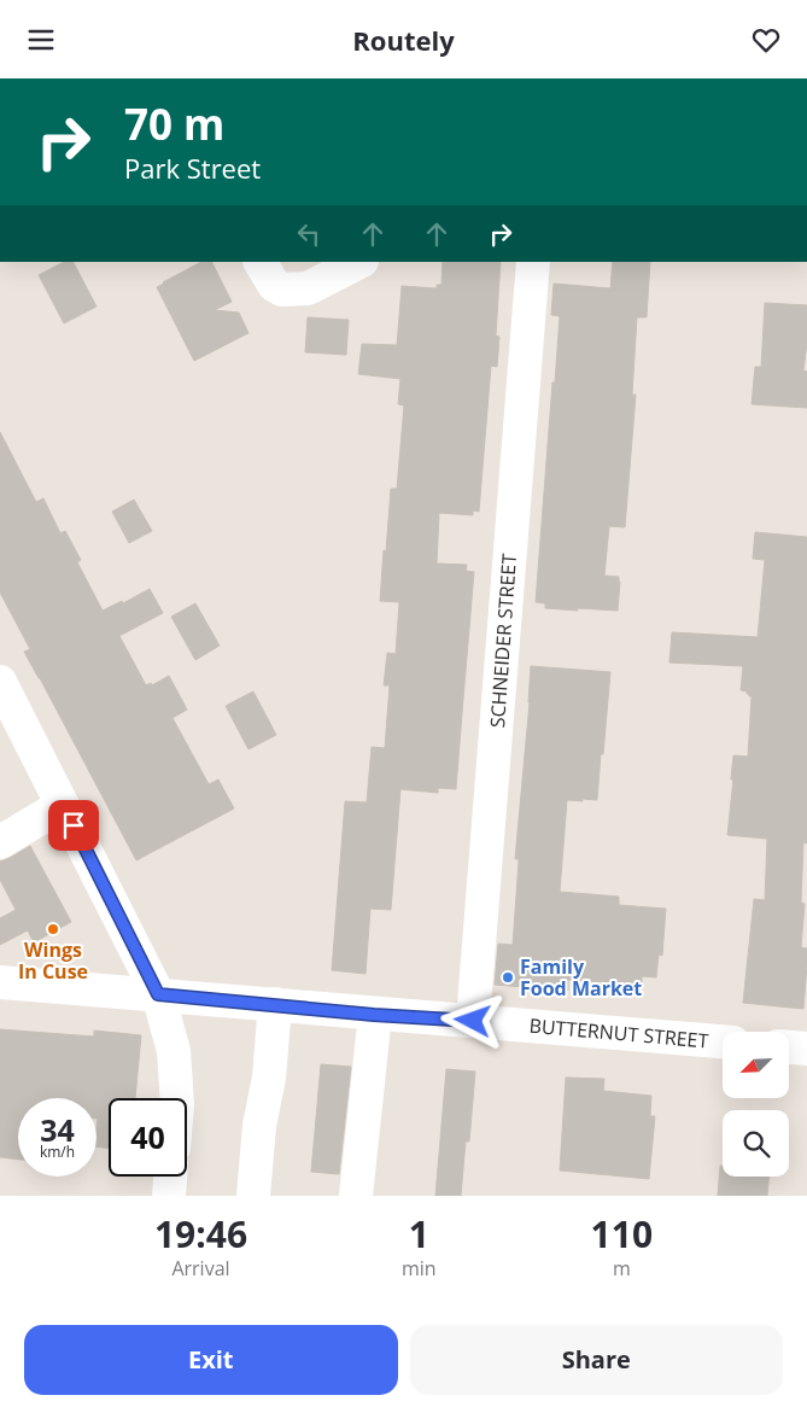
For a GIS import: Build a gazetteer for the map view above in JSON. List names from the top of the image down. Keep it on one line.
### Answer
{"streets":{"street":["SCHNEIDER STREET","BUTTERNUT STREET"]},"crossings":[["SCHNEIDER STREET","BUTTERNUT STREET"]],"places":["Wings In Cuse","Family Food Market"],"north":"bottom left","page":{"header":"Routely","turn":["70 m","Park Street"],"speed":"34 km/h","limit":"40","eta":["19:46","Arrival","1","min","110","m"],"buttons":["Exit","Share"]}}
